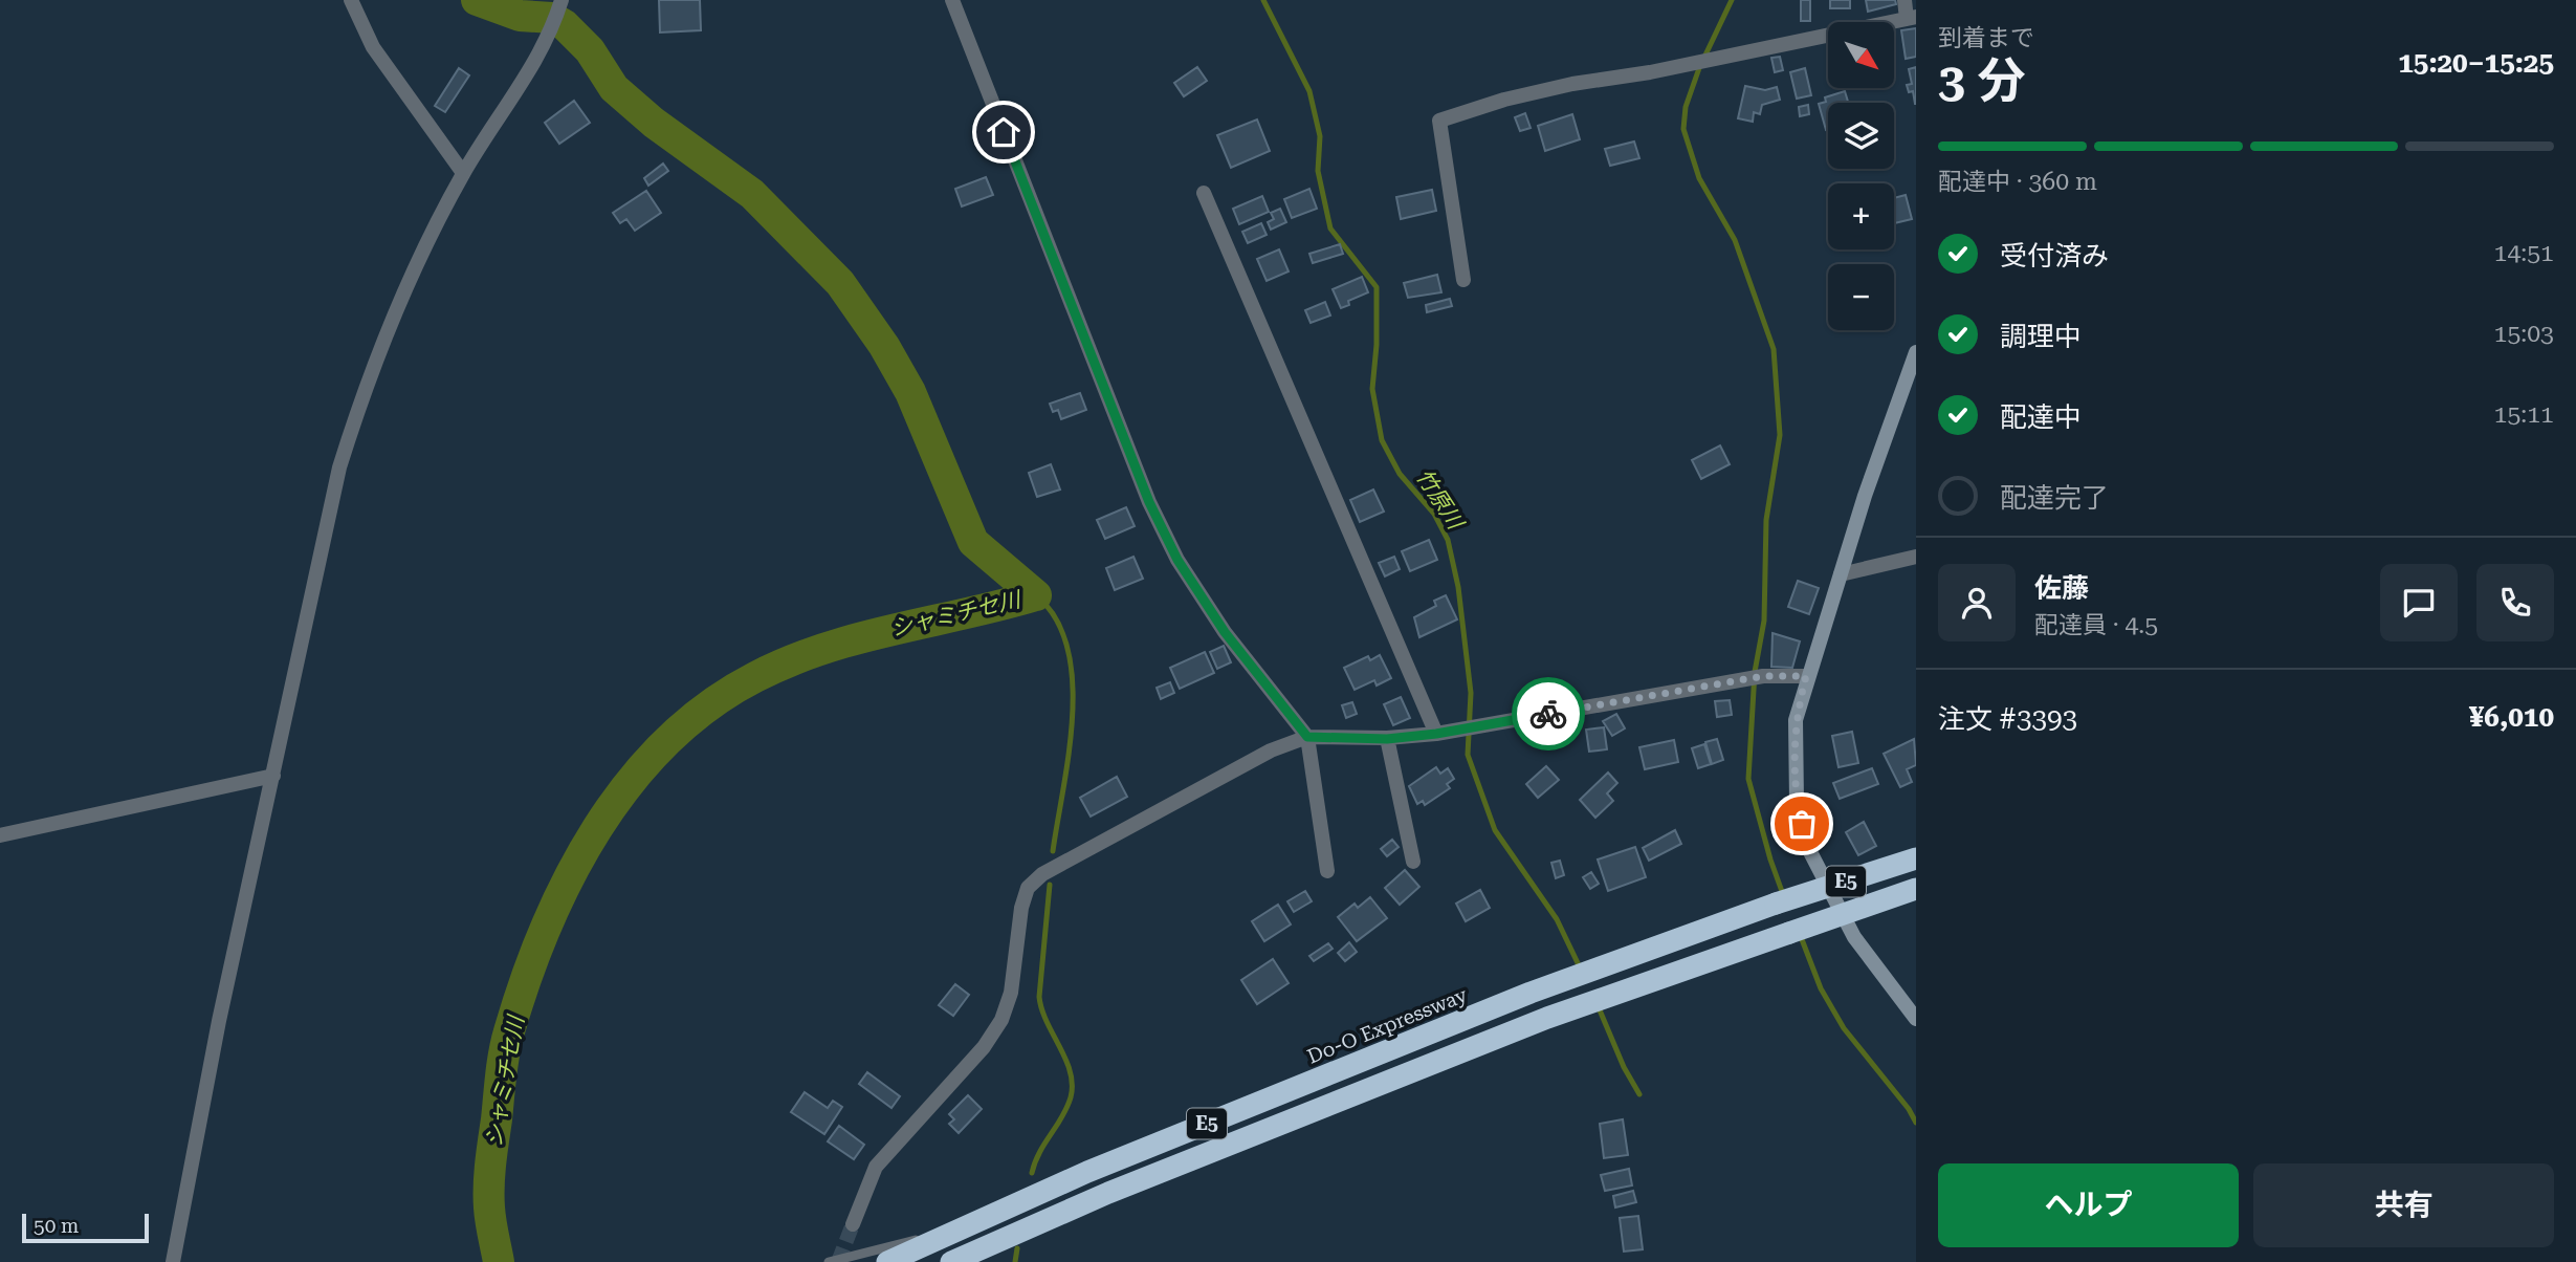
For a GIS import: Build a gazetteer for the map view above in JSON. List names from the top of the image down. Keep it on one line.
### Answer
{"streets":{"highway":["E5","Do-O Expressway"]},"water":["竹原川","シャミチセ川"],"scale_bar":"50 m","north":"bottom right","page":{"heading":["3 分","到着まで","15:20–15:25"],"panel":["佐藤","配達員 · 4.5","注文 #3393","¥6,010"],"map_buttons":["+","−"],"bar":"配達中 · 360 m","list":[["受付済み","14:51"],["調理中","15:03"],["配達中","15:11"],"配達完了"],"buttons":["ヘルプ","共有"],"scale":"50 m"}}
